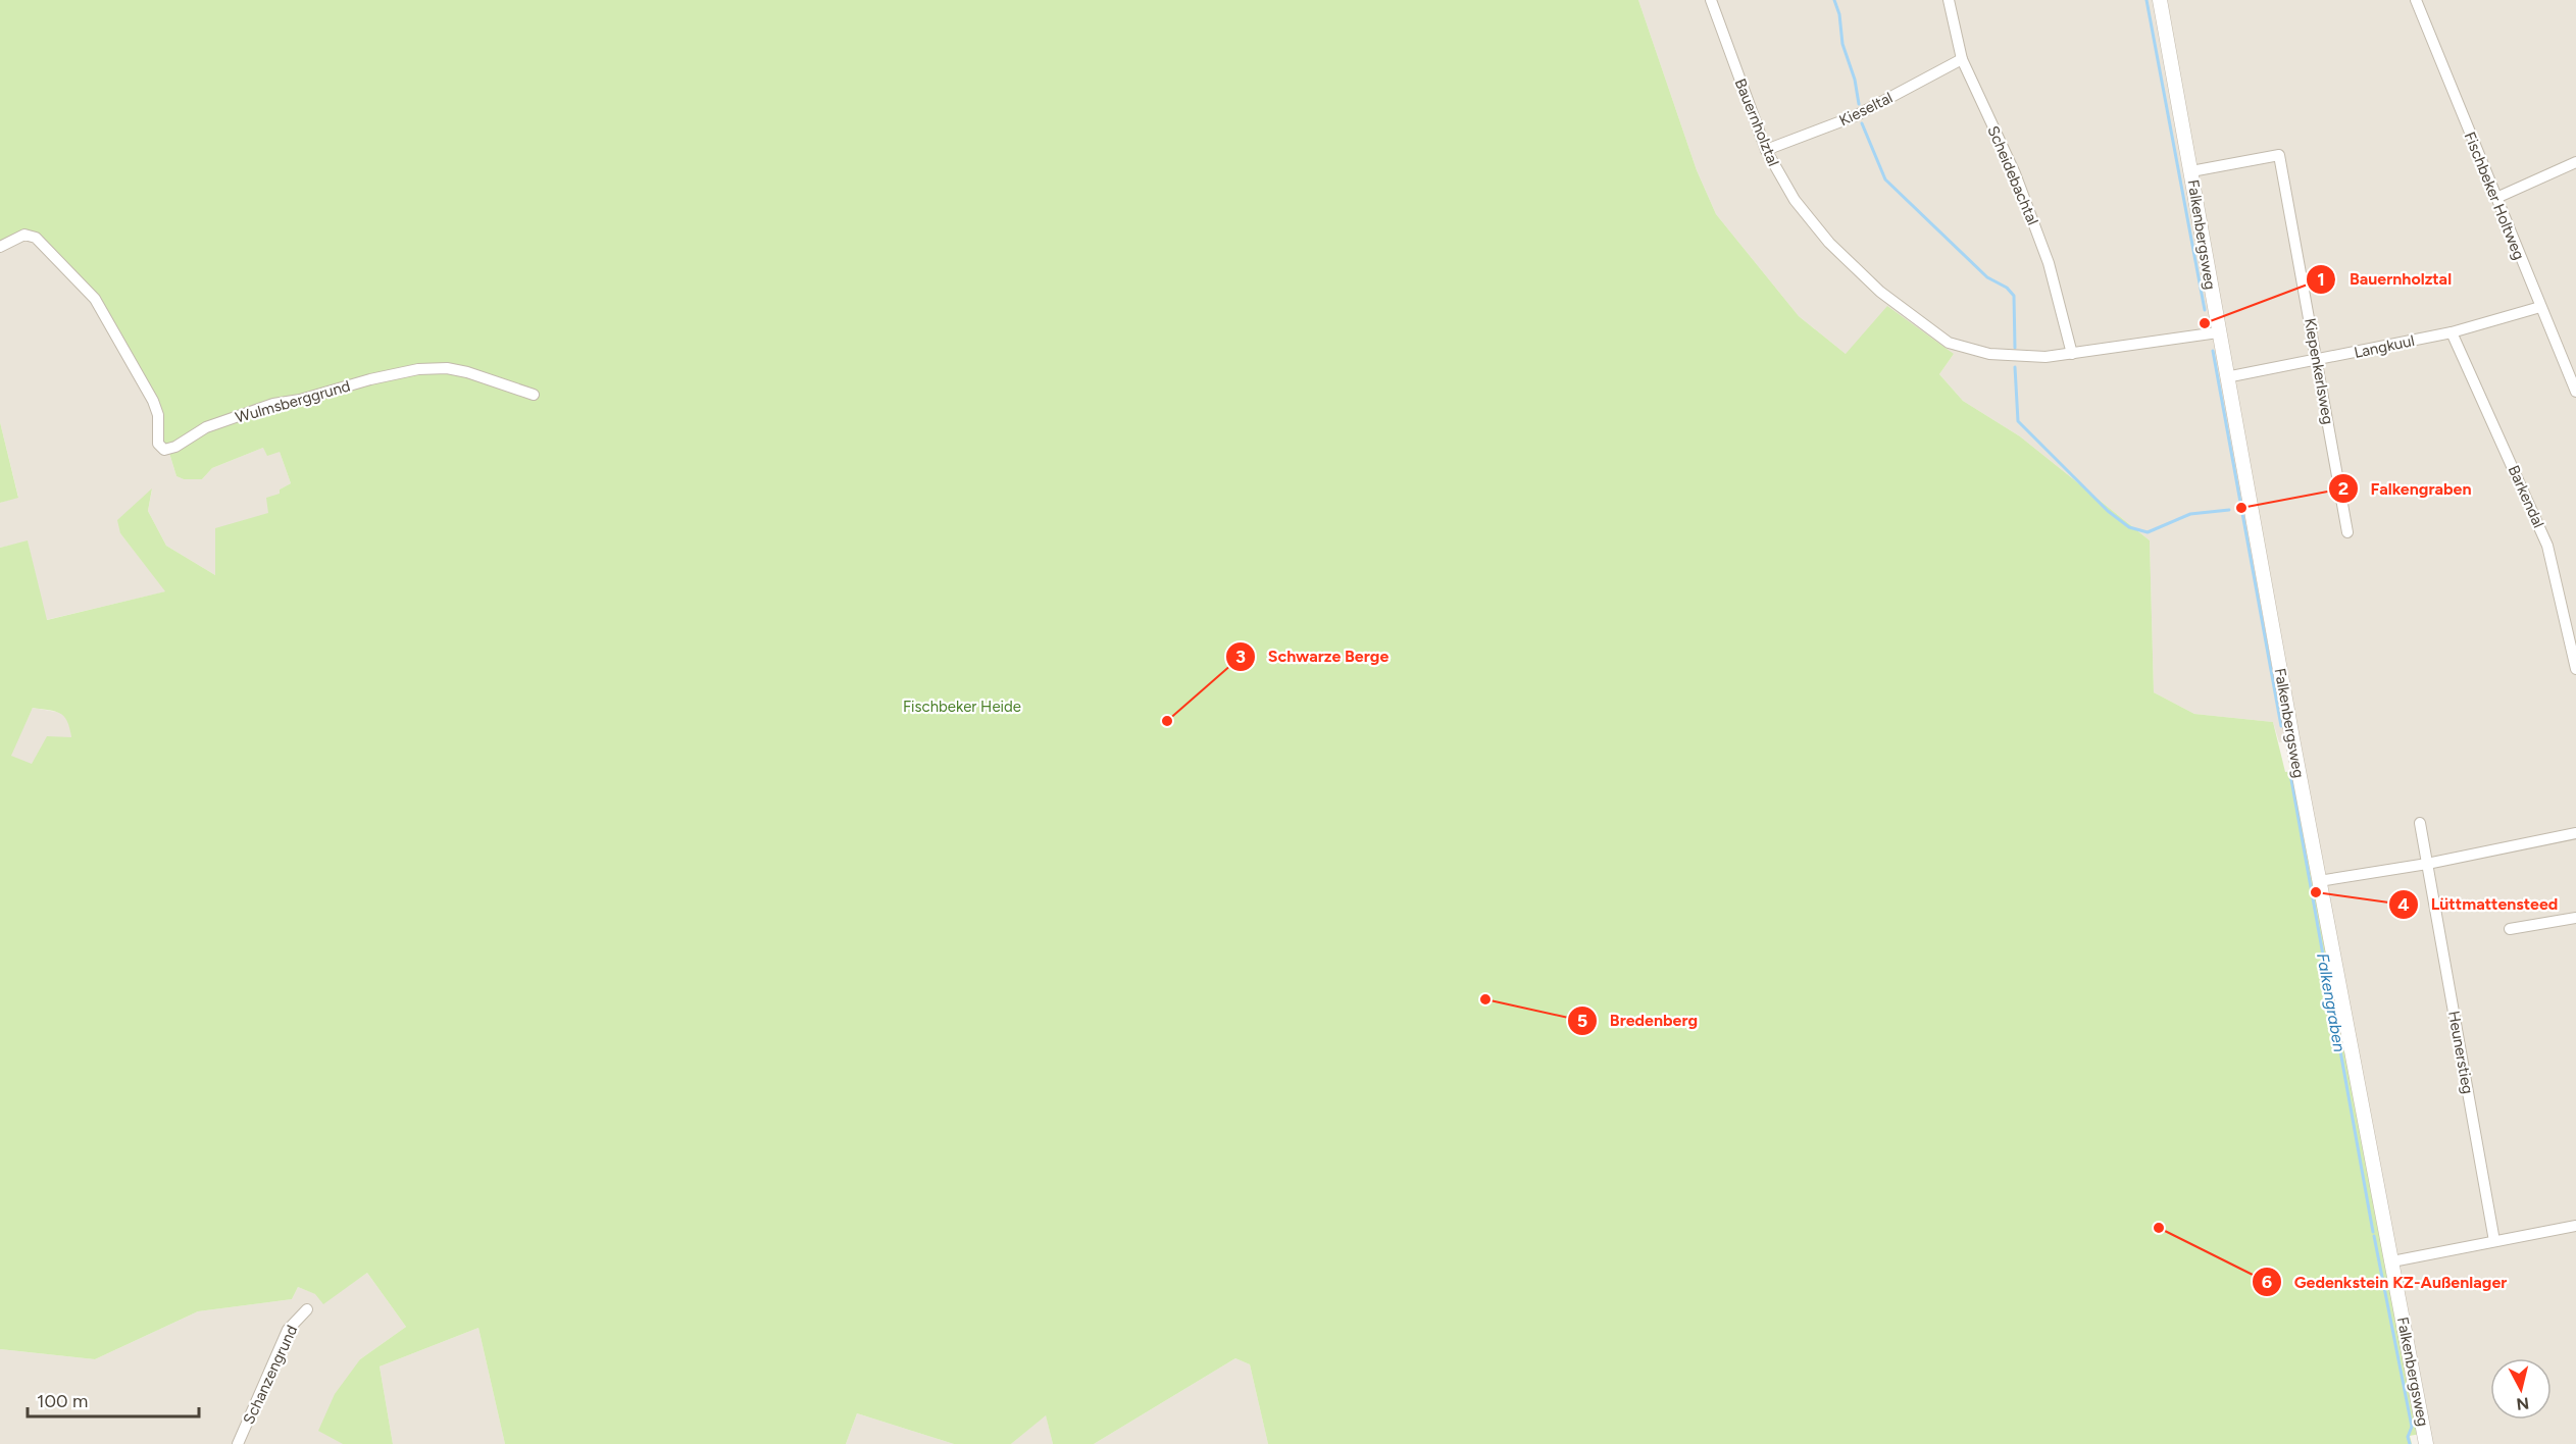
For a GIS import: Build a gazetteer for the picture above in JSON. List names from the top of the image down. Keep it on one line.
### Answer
{"streets":{"street":["Kieseltal","Bauernholztal","Scheidebachtal","Fischbeker Holtweg","Falkenbergsweg","Langkuul","Kiepenkerlsweg","Wulmsberggrund","Barkendal","Heunerstieg","Schanzengrund"]},"crossings":[["Kieseltal","Bauernholztal"],["Kieseltal","Scheidebachtal"],["Bauernholztal","Scheidebachtal"],["Bauernholztal","Falkenbergsweg"],["Fischbeker Holtweg","Langkuul"],["Falkenbergsweg","Langkuul"],["Falkenbergsweg","Kiepenkerlsweg"],["Langkuul","Kiepenkerlsweg"],["Langkuul","Barkendal"]],"water":["Falkengraben"],"parks":["Fischbeker Heide"],"places":["Bauernholztal","Falkengraben","Schwarze Berge","Lüttmattensteed","Bredenberg","Gedenkstein KZ-Außenlager"],"scale_bar":"100 m","north":"bottom"}
